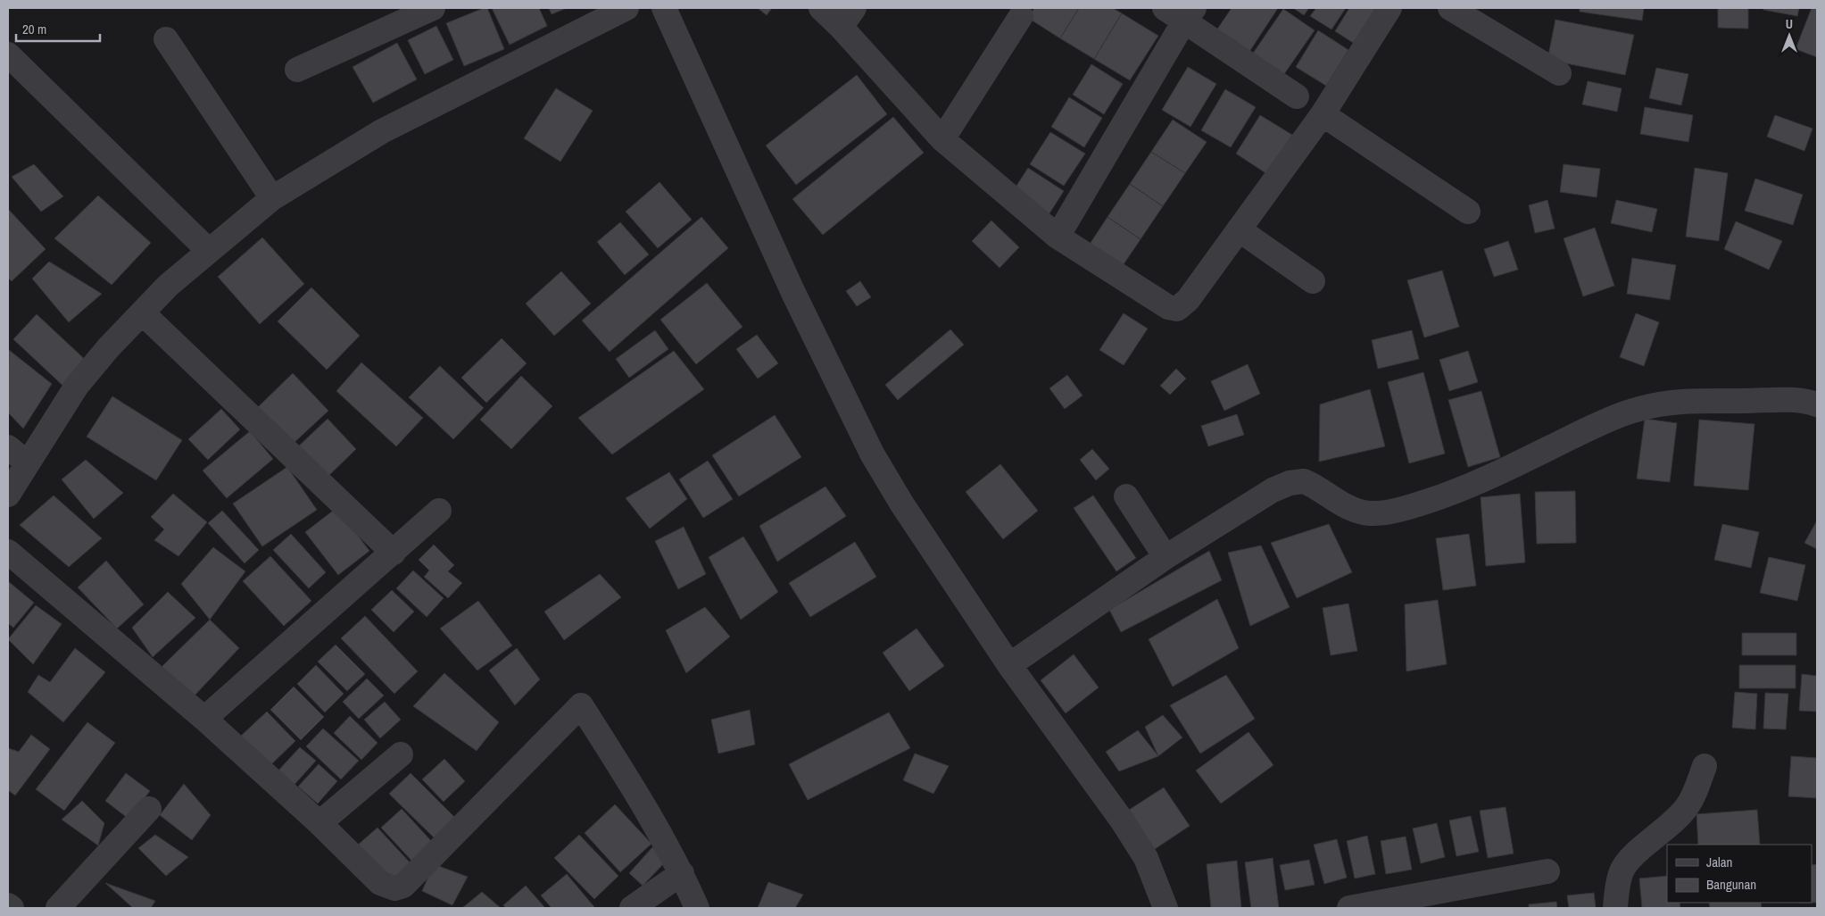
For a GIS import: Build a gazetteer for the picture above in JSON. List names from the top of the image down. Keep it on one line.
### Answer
{"legend":["Jalan","Bangunan"],"scale_bar":"20 m","north":"top"}
